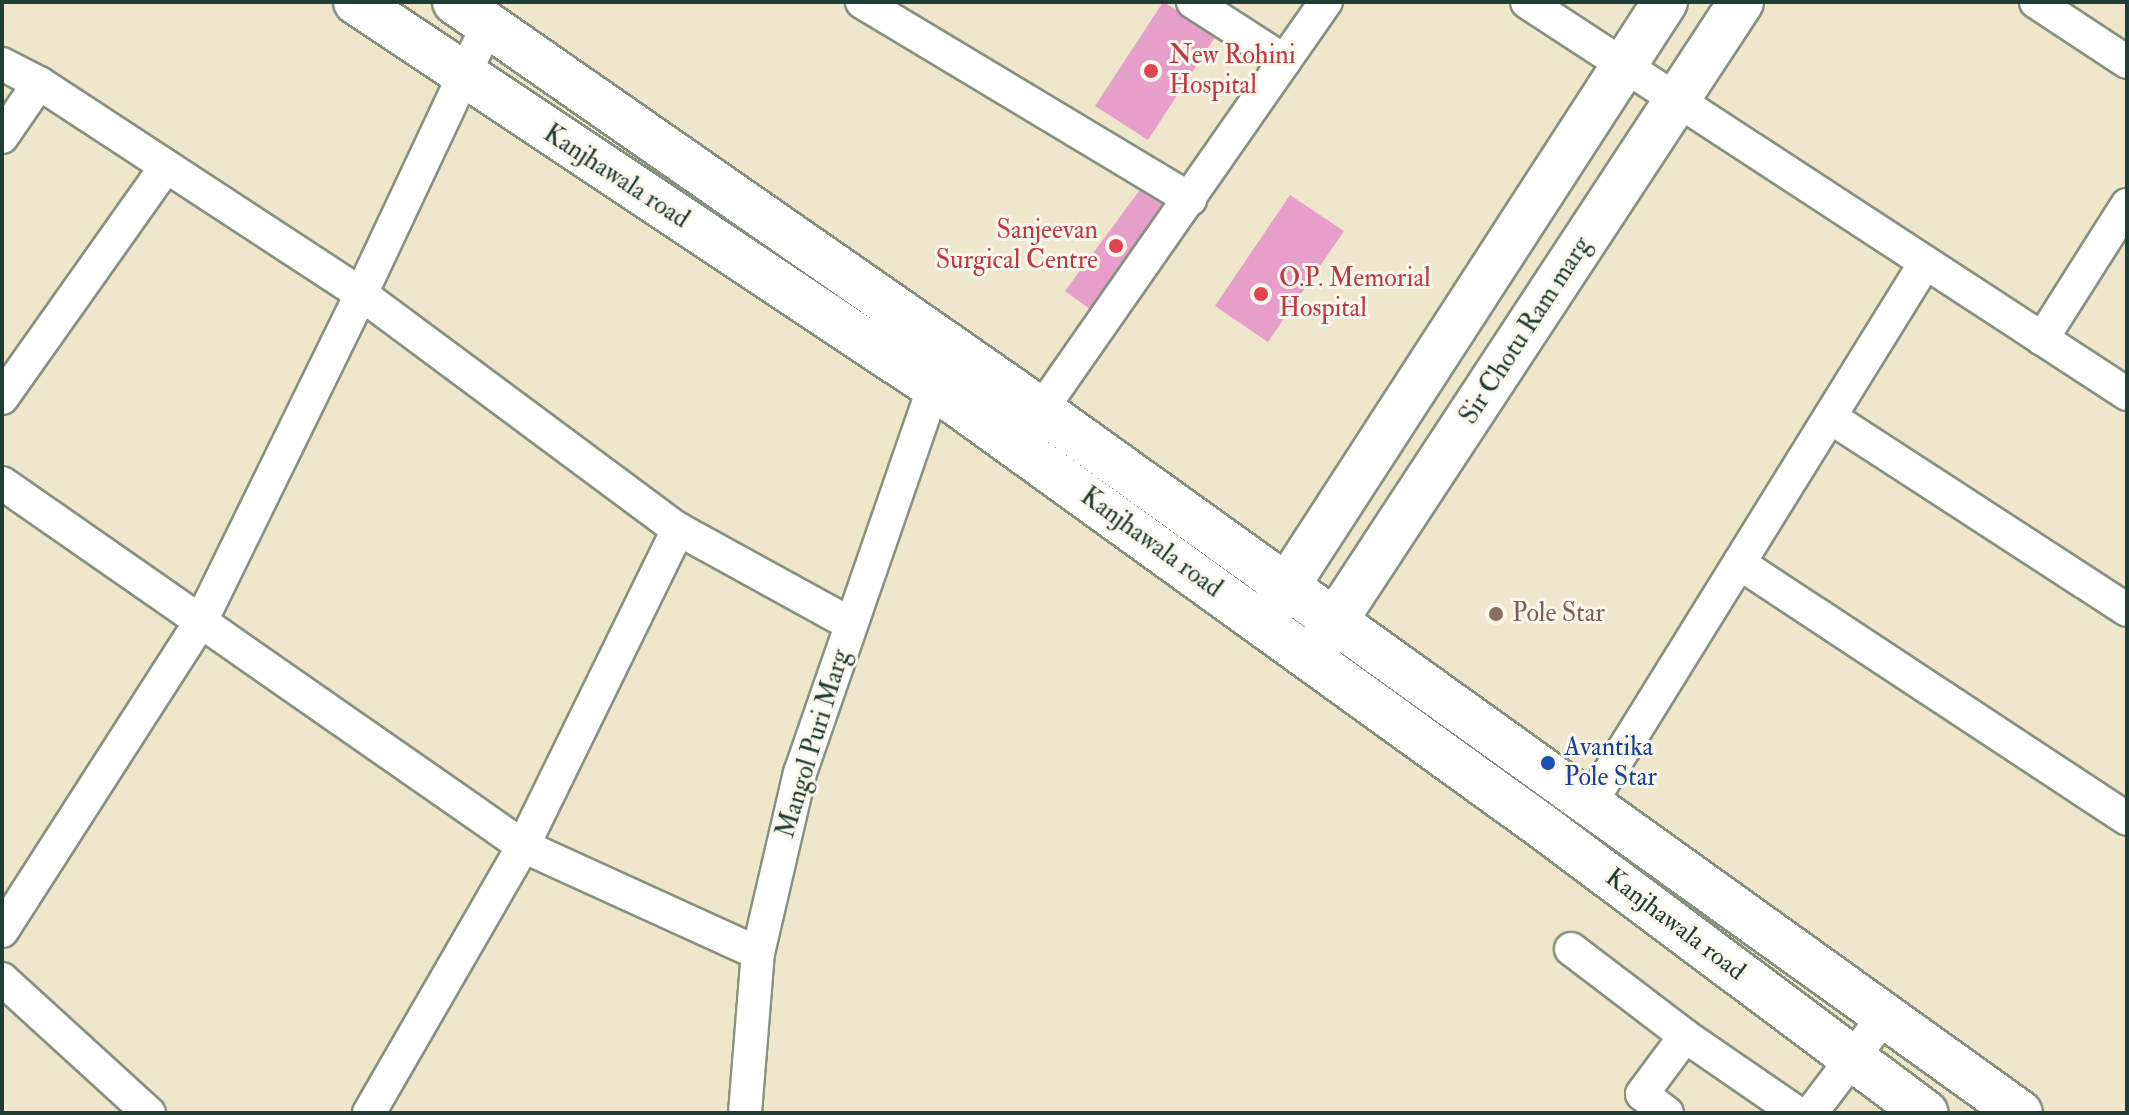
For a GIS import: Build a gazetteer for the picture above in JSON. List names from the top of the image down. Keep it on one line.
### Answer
{"streets":{"main road":["Kanjhawala road","Sir Chotu Ram marg"],"street":["Mangol Puri Marg"]},"crossings":[["Kanjhawala road","Sir Chotu Ram marg"],["Kanjhawala road","Mangol Puri Marg"]],"places":["New Rohini Hospital","Sanjeevan Surgical Centre","O.P. Memorial Hospital","Pole Star","Avantika Pole Star"]}
